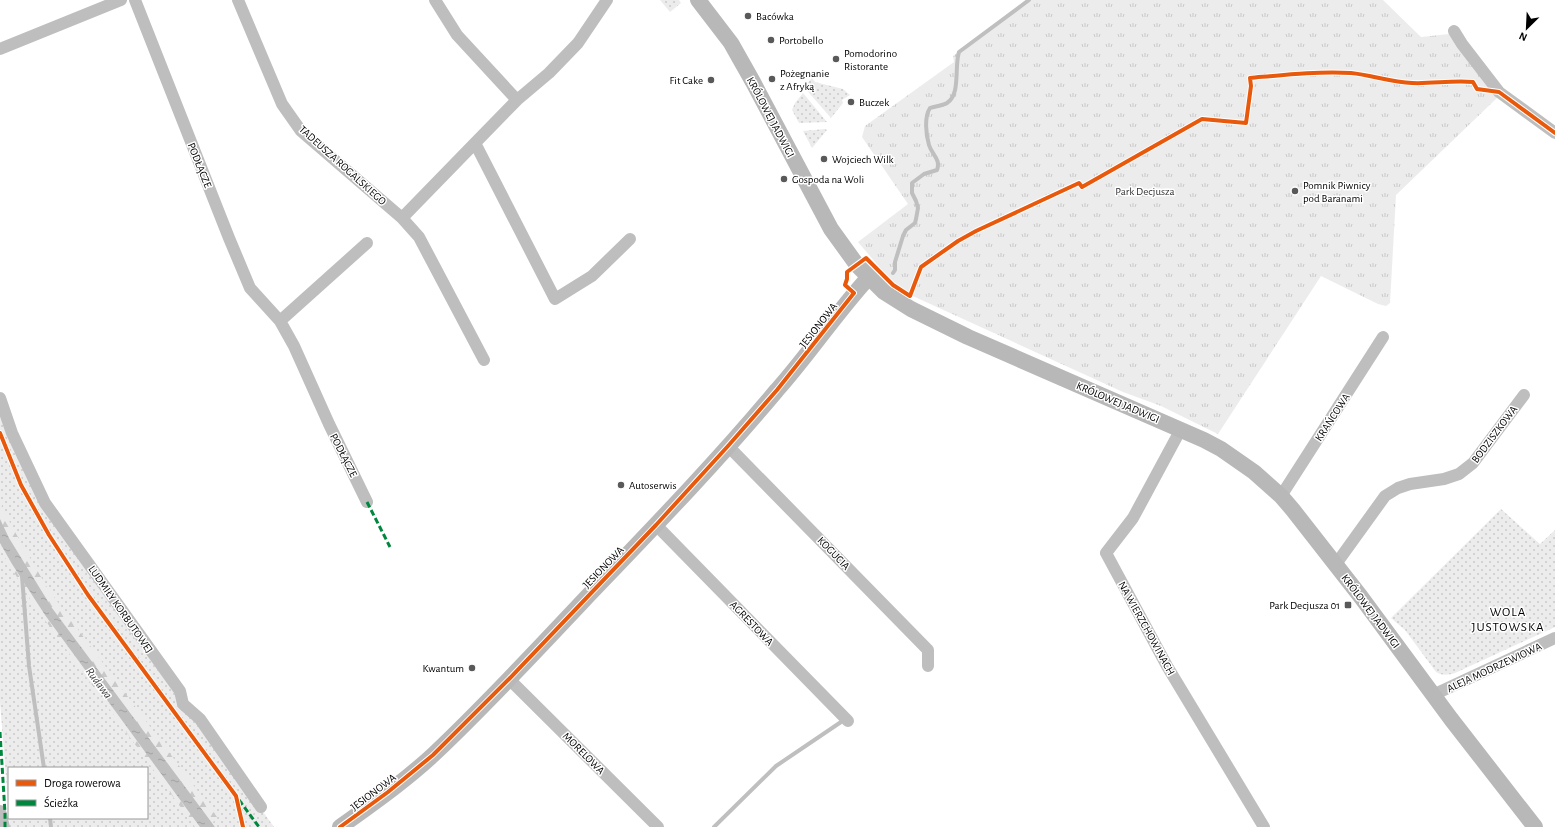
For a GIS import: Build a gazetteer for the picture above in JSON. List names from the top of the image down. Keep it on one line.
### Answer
{"streets":{"street":["KRÓLOWEJ JADWIGI","PODŁĄCZE","TADEUSZA ROGALSKIEGO","JESIONOWA","KRAŃCOWA","BODZISZKOWA","KOGUCIA","LUDMIŁY KORBUTOWEJ","AGRESTOWA","NA WIERZCHOWINACH","ALEJA MODRZEWIOWA","MORELOWA"]},"crossings":[["KRÓLOWEJ JADWIGI","JESIONOWA"],["KRÓLOWEJ JADWIGI","KRAŃCOWA"],["KRÓLOWEJ JADWIGI","BODZISZKOWA"],["KRÓLOWEJ JADWIGI","NA WIERZCHOWINACH"],["KRÓLOWEJ JADWIGI","ALEJA MODRZEWIOWA"],["JESIONOWA","KOGUCIA"],["JESIONOWA","AGRESTOWA"],["JESIONOWA","MORELOWA"]],"districts":["WOLA JUSTOWSKA"],"water":["Rudawa"],"parks":["Park Decjusza"],"places":{"other":["Bacówka","Portobello","Pomodorino Ristorante","Pożegnanie z Afryką","Fit Cake","Buczek","Wojciech Wilk","Gospoda na Woli","Pomnik Piwnicy pod Baranami","Autoserwis","Kwantum"],"transit":["Park Decjusza 01"]},"legend":["Droga rowerowa","Ścieżka"],"north":"bottom left"}
